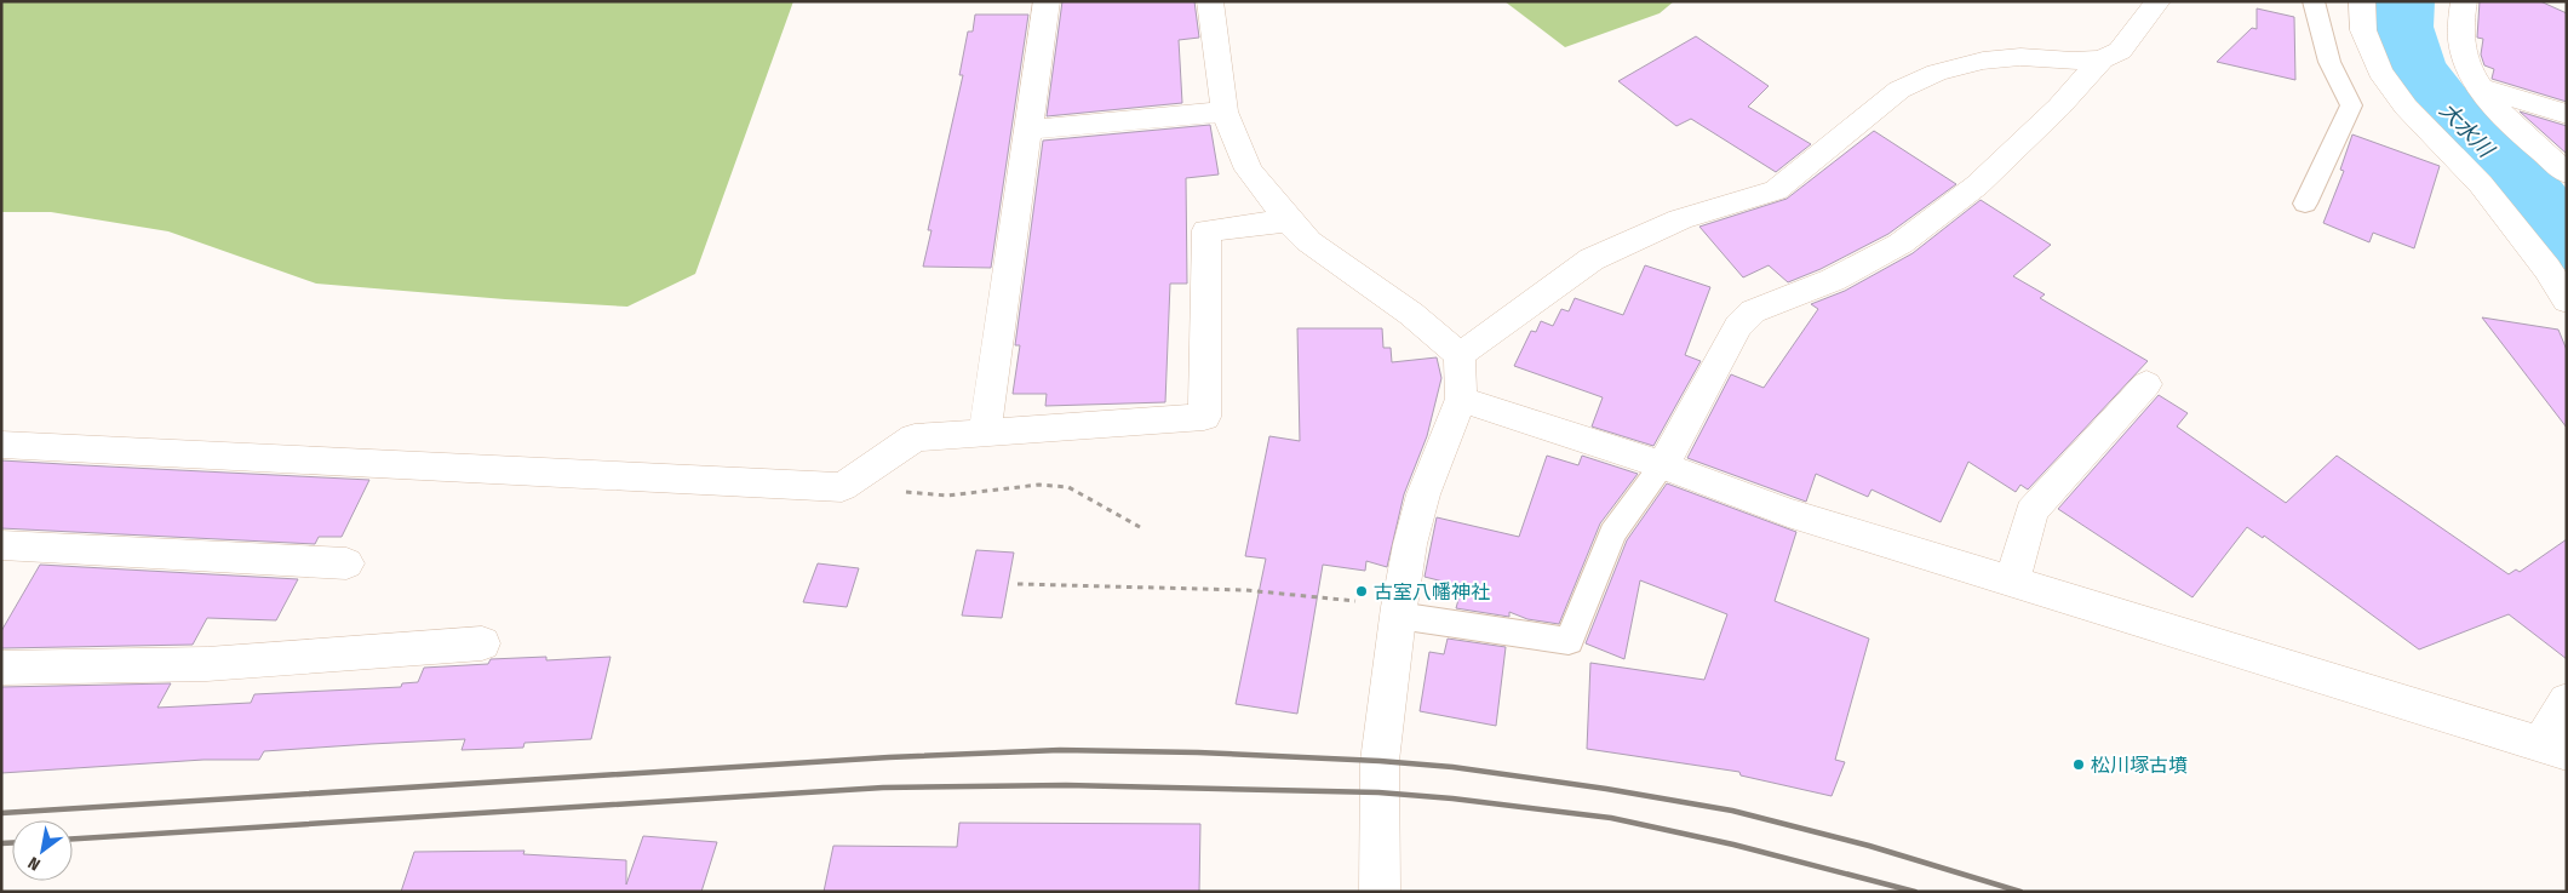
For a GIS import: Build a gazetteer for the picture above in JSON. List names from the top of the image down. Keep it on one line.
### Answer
{"water":["大水川"],"places":["古室八幡神社","松川塚古墳"],"north":"bottom left"}
